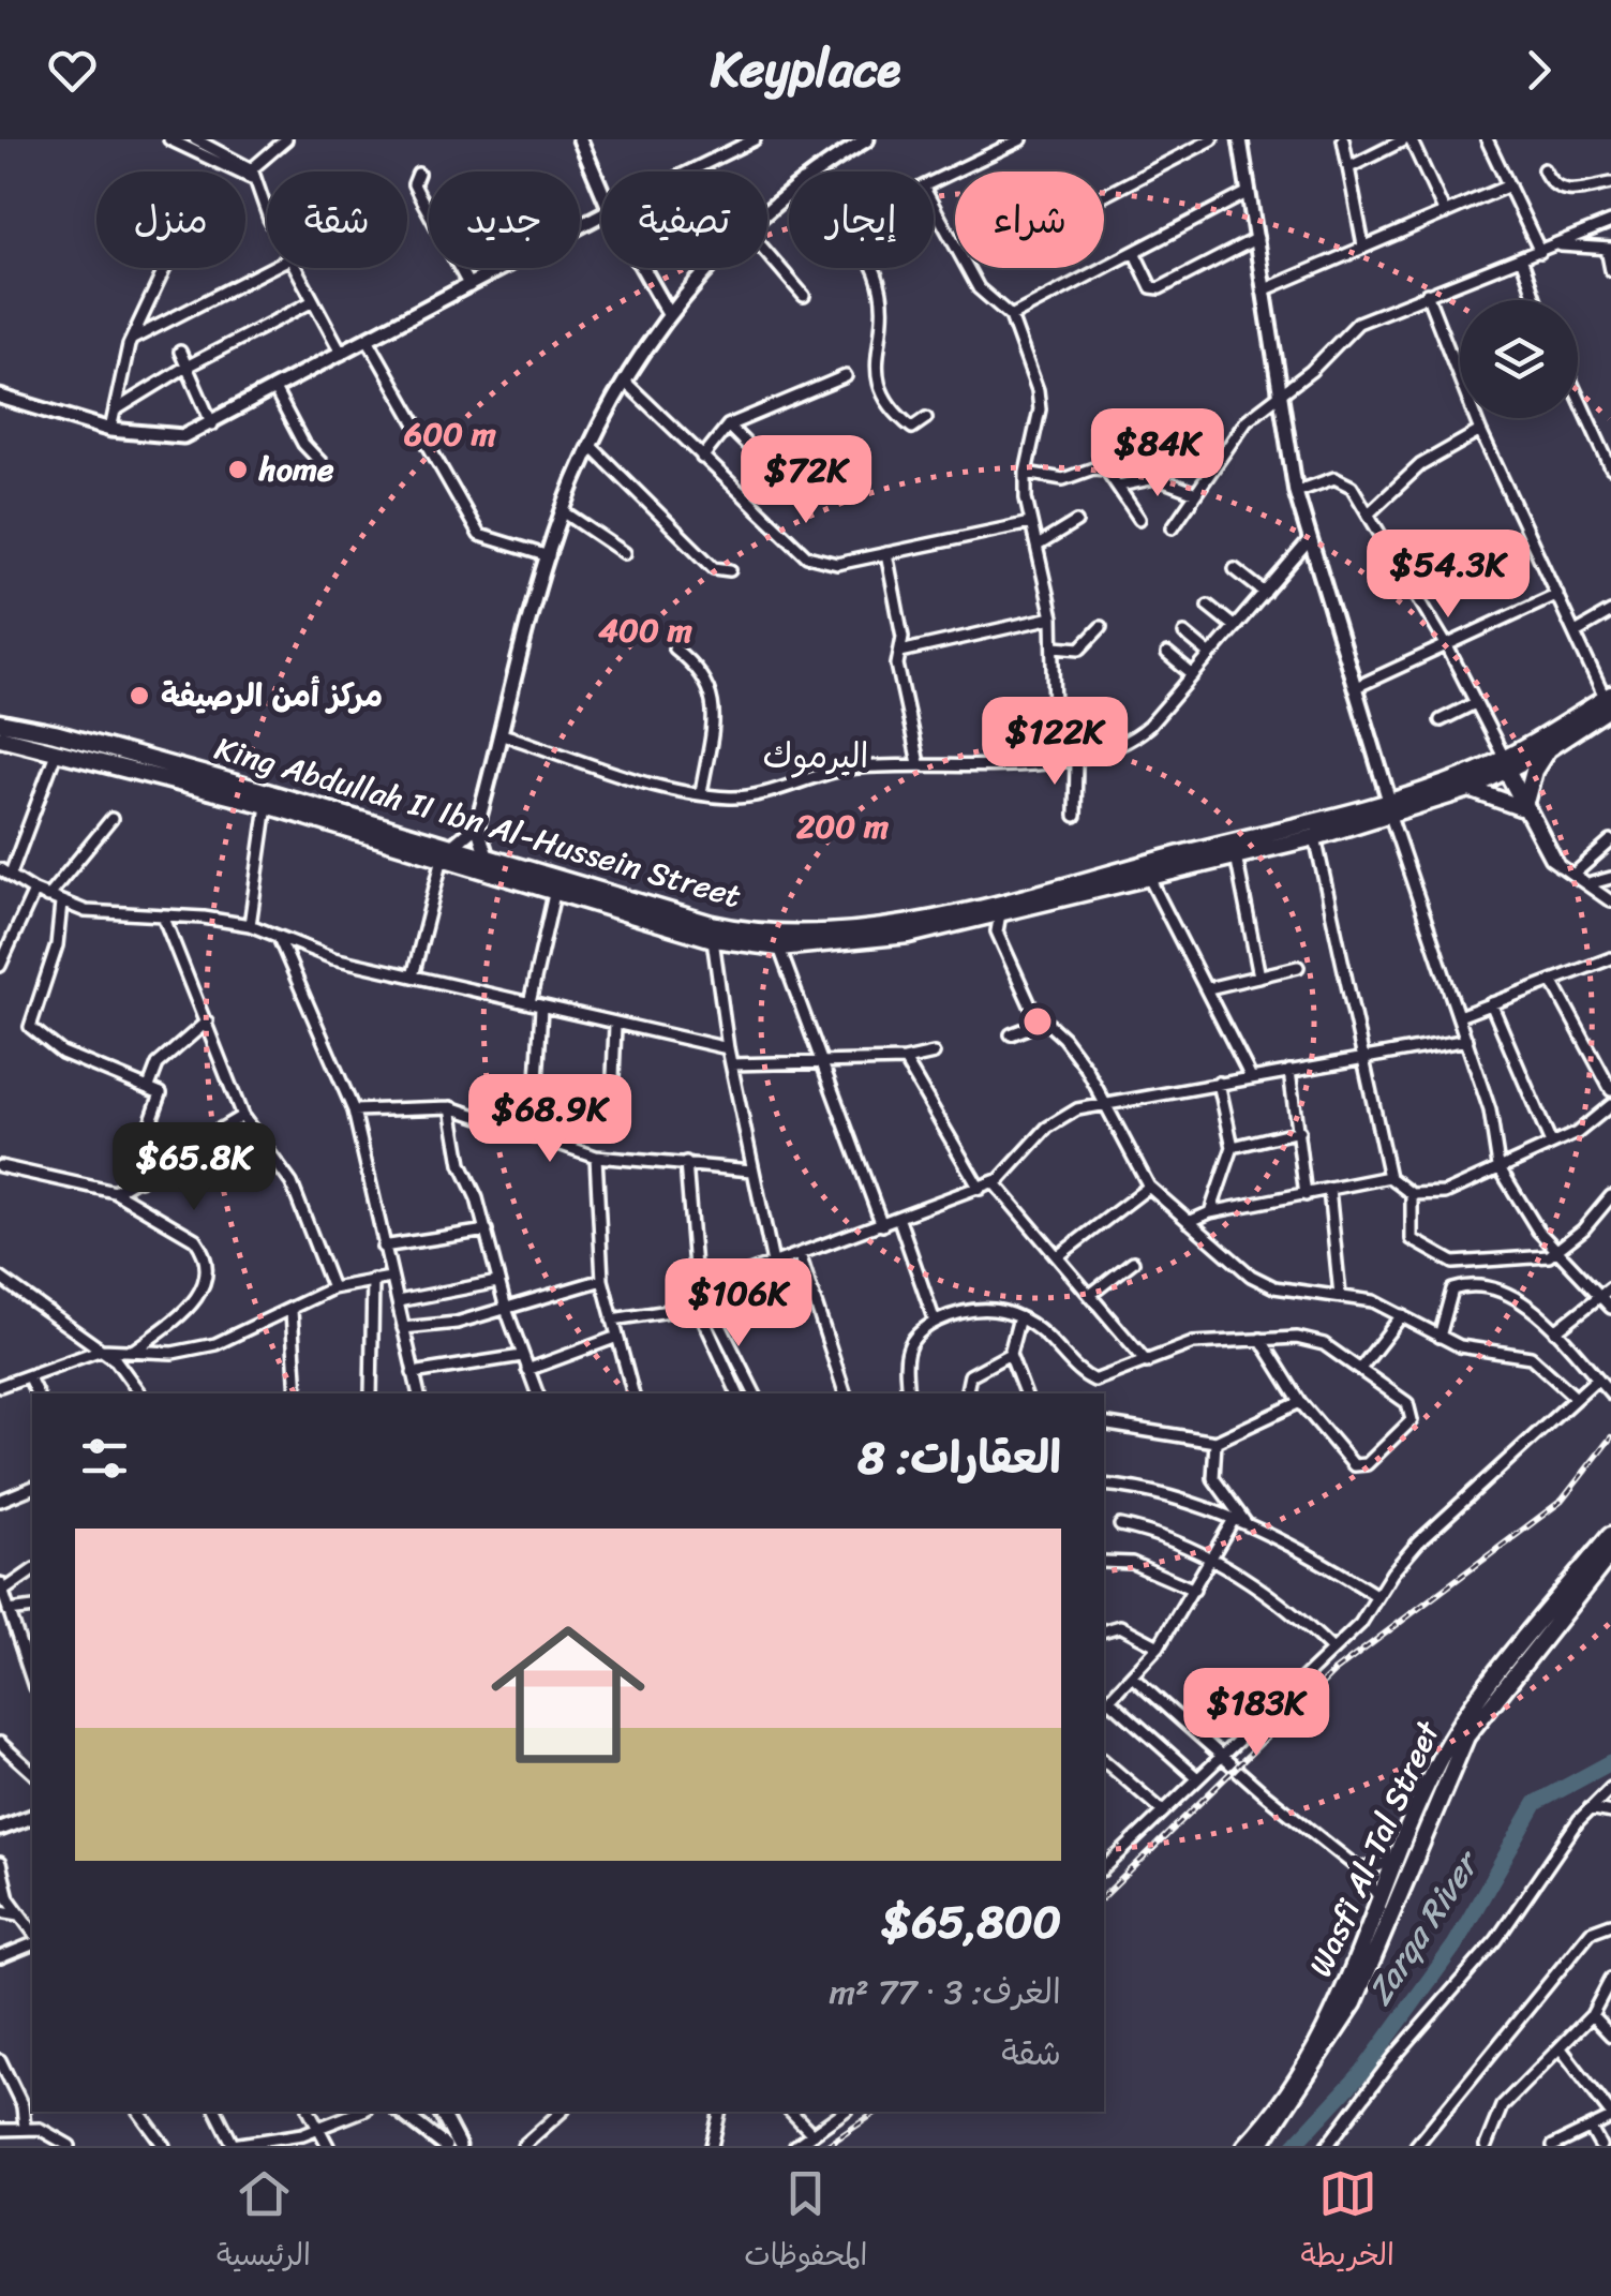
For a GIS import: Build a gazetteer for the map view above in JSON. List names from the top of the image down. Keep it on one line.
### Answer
{"streets":{"main road":["King Abdullah II Ibn Al-Hussein Street","Wasfi Al-Tal Street"]},"districts":["اليرموك"],"water":["Zarqa River"],"places":["home","مركز أمن الرصيفة"],"page":{"header":"Keyplace","chip":["شراء","إيجار","تصفية","جديد","شقة","منزل"],"price":["$84K","$72K","$54.3K","$122K","$68.9K","$65.8K","$106K","$183K"],"heading":"العقارات: 8","list":[{"name":"$65,800","note":"الغرف: 3 · 77 m² · شقة"}],"tabs":["الخريطة","المحفوظات","الرئيسية"]},"rings":["600 m","400 m","200 m"]}
